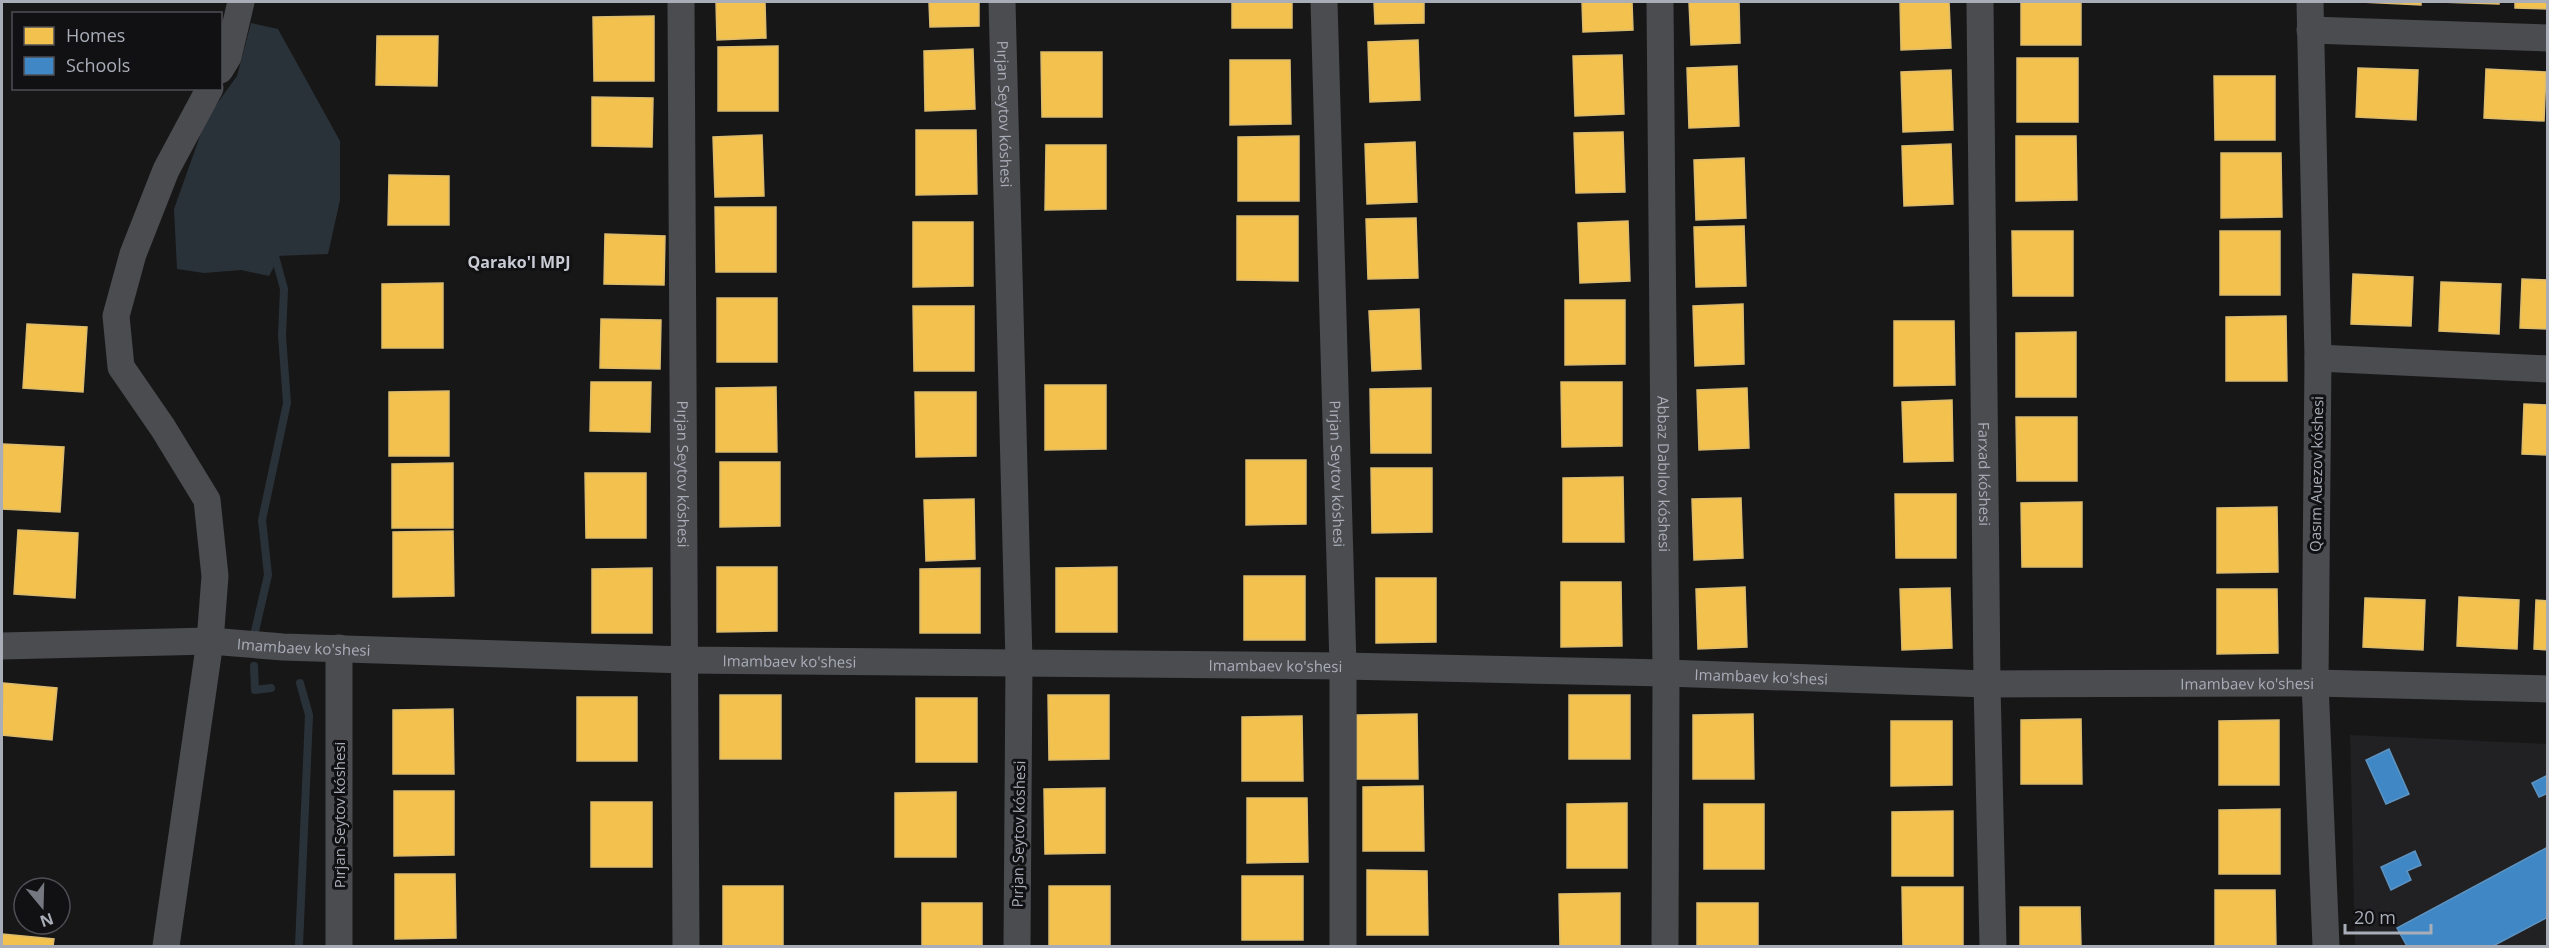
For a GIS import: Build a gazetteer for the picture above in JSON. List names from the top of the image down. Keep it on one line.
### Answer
{"streets":{"street":["Pırjan Seytov kóshesi","Abbaz Dabılov kóshesi","Farxad kóshesi","Qasım Auezov kóshesi","Imambaev ko'shesi"]},"crossings":[["Pırjan Seytov kóshesi","Imambaev ko'shesi"],["Abbaz Dabılov kóshesi","Imambaev ko'shesi"],["Farxad kóshesi","Imambaev ko'shesi"],["Qasım Auezov kóshesi","Imambaev ko'shesi"]],"districts":["Qarako'l MPJ"],"legend":["Homes","Schools"],"scale_bar":"20 m","north":"bottom"}
